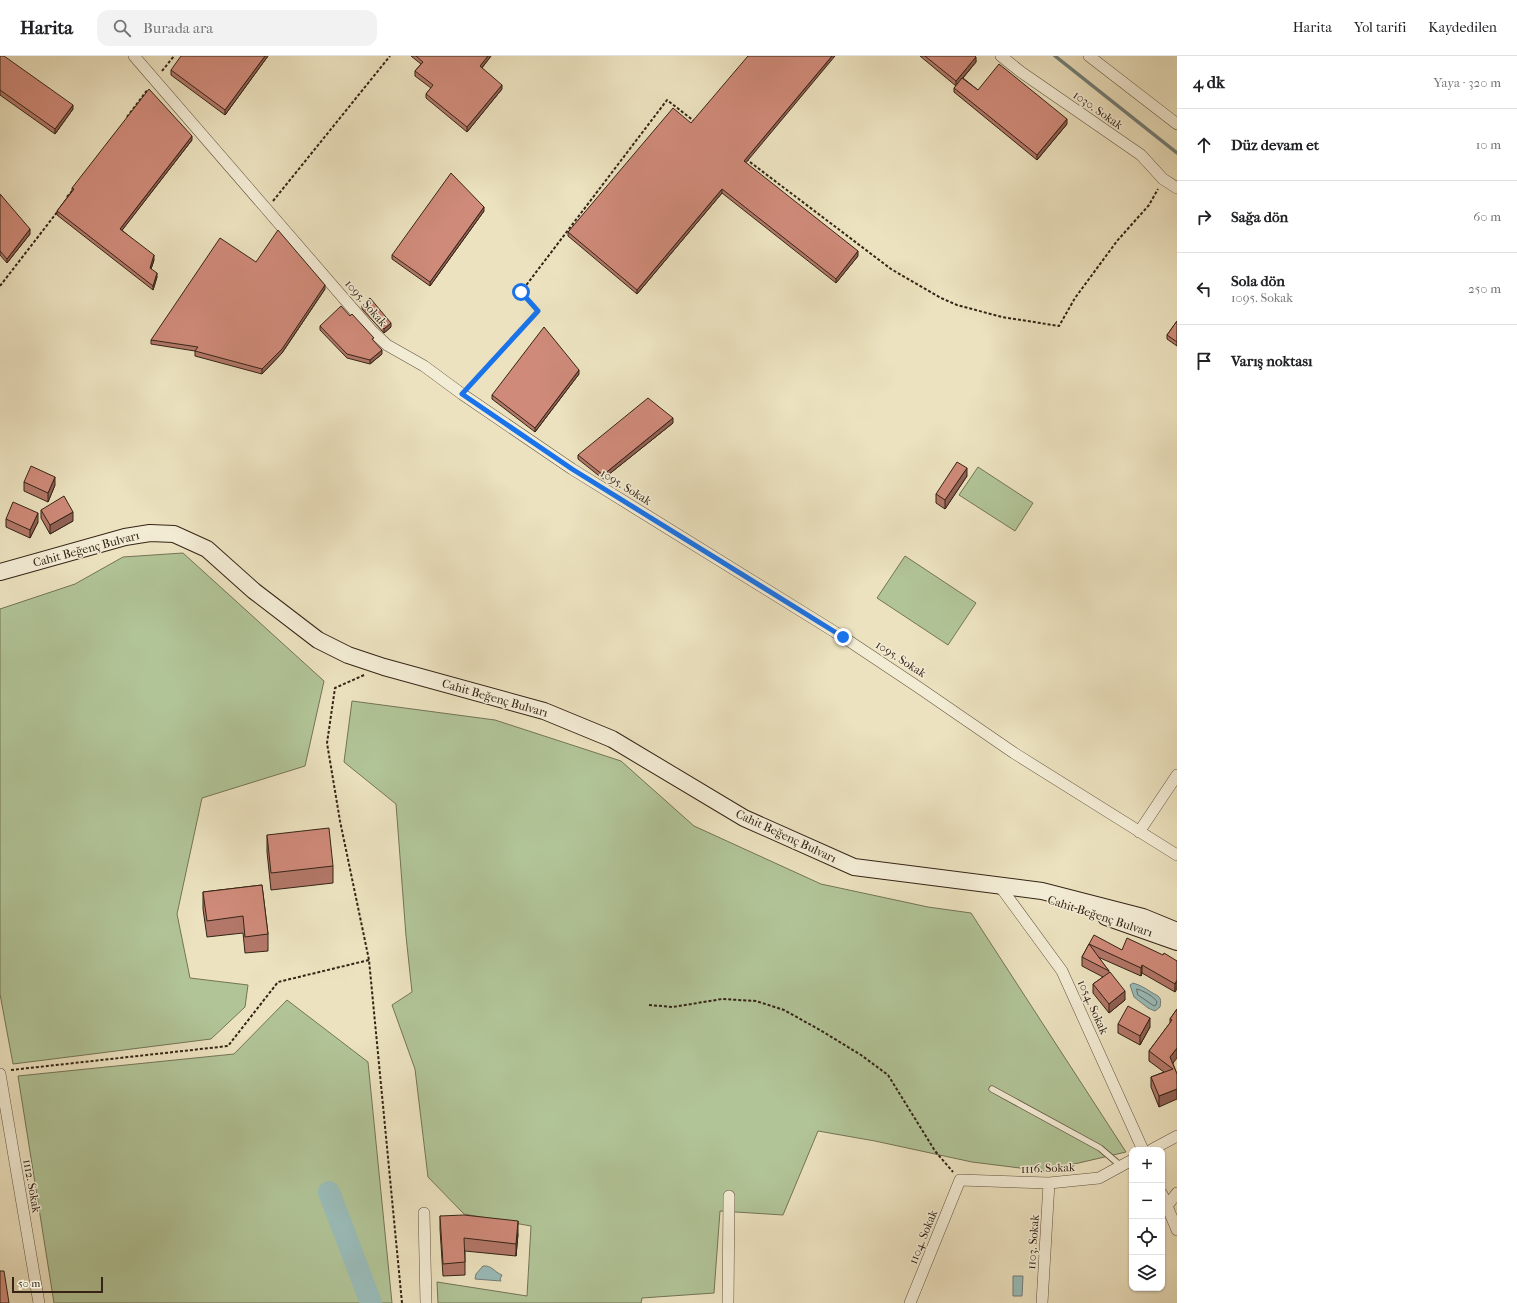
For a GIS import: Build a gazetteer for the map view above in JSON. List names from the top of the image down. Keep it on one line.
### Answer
{"streets":{"main road":["Cahit Beğenç Bulvarı"],"street":["1030. Sokak","1095. Sokak","1054. Sokak","1116. Sokak","1112. Sokak","1104. Sokak","1103. Sokak"]},"crossings":[["Cahit Beğenç Bulvarı","1054. Sokak"],["1116. Sokak","1104. Sokak"],["1116. Sokak","1103. Sokak"]],"scale_bar":"50 m","page":{"header":"Harita","search":"Burada ara","nav":["Harita","Yol tarifi","Kaydedilen"],"heading":["4 dk","Yaya · 320 m"],"list":[["Düz devam et","10 m"],["Sağa dön","60 m"],["Sola dön","1095. Sokak","250 m"],"Varış noktası"],"map_buttons":["+","−"],"scale":"50 m"}}
